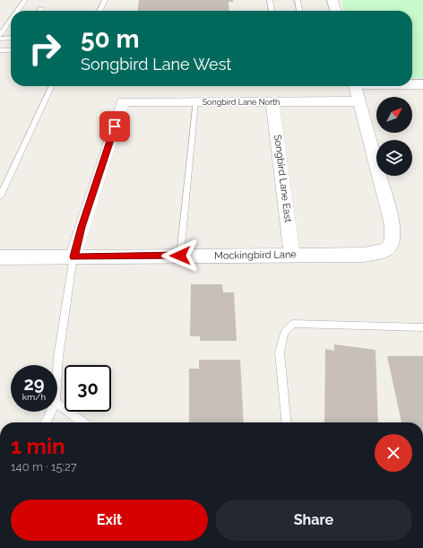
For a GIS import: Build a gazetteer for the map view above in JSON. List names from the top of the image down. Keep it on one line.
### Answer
{"streets":{"street":["Songbird Lane North","Songbird Lane East","Mockingbird Lane"]},"crossings":[["Songbird Lane North","Songbird Lane East"],["Songbird Lane North","Mockingbird Lane"],["Songbird Lane East","Mockingbird Lane"]],"north":"top right","page":{"turn":["50 m","Songbird Lane West"],"speed":"29 km/h","limit":"30","heading":["1 min","140 m · 15:27"],"buttons":["Exit","Share"]}}
